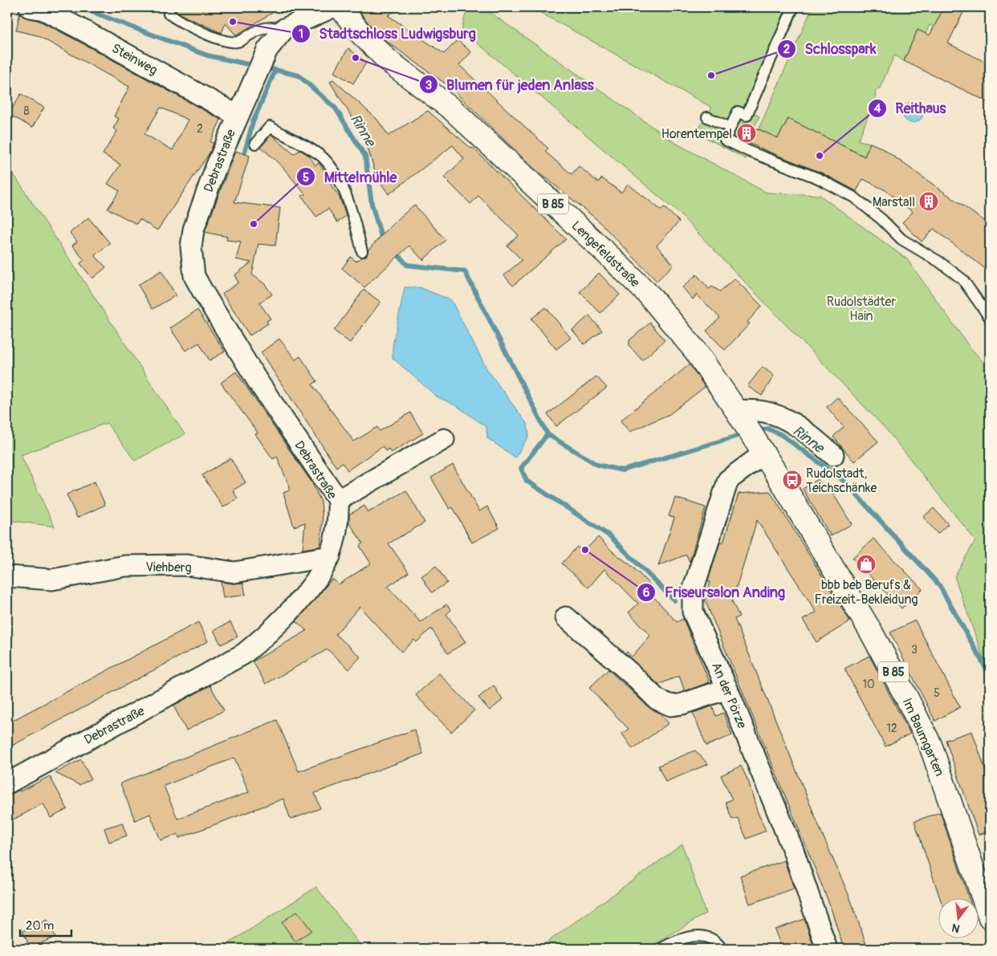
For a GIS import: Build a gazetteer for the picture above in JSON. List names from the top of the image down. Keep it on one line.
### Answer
{"streets":{"main road":["B 85","Lengefeldstraße","Im Baumgarten"],"street":["Steinweg","Debrastraße","Viehberg","An der Pörze"]},"crossings":[["Steinweg","Debrastraße"],["Debrastraße","Viehberg"],["B 85","Lengefeldstraße"],["B 85","An der Pörze"],["B 85","Im Baumgarten"],["An der Pörze","Im Baumgarten"]],"water":["Rinne"],"parks":["Rudolstädter Hain"],"places":{"other":["Stadtschloss Ludwigsburg","Blumen für jeden Anlass","Schlosspark","Reithaus","Mittelmühle","Friseursalon Anding"],"building":["Horentempel","Marstall"],"bus stop":["Rudolstadt, Teichschänke"],"shop":["bbb beb Berufs & Freizeit-Bekleidung"]},"house_numbers":["8","2","3","10","5","12"],"scale_bar":"20 m","north":"bottom"}
